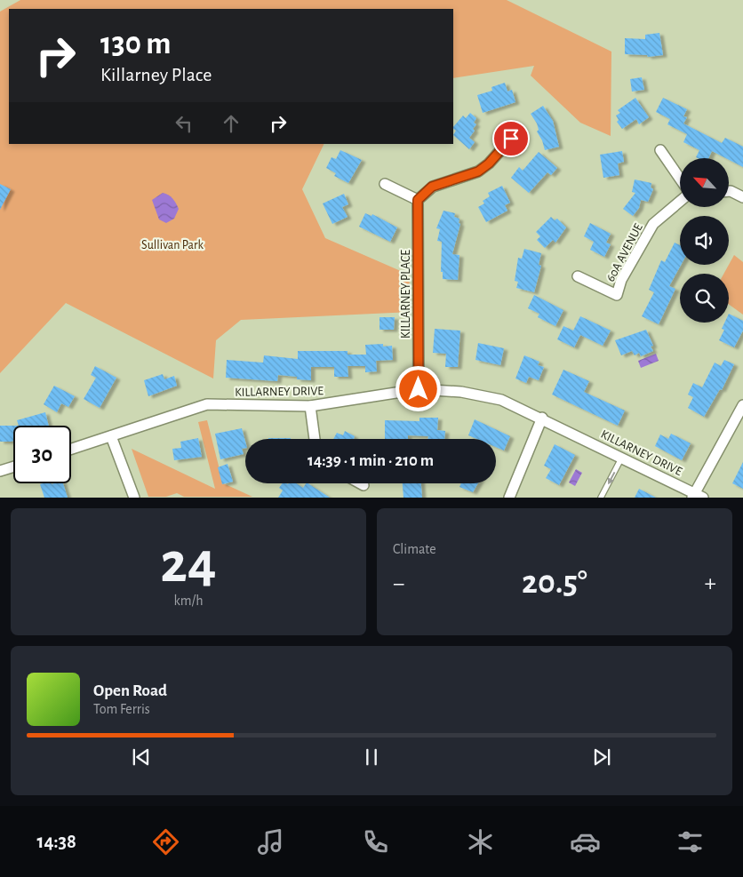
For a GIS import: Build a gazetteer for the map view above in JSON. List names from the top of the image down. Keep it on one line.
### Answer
{"streets":{"street":["60A AVENUE","KILLARNEY PLACE","KILLARNEY DRIVE"]},"crossings":[["KILLARNEY PLACE","KILLARNEY DRIVE"]],"parks":["Sullivan Park"],"north":"top left","page":{"turn":["130 m","Killarney Place"],"limit":"30","trip":"14:39 · 1 min · 210 m","tile":[["24","km/h"],"Climate"],"heat":["−","20.5°","+"],"song":["Open Road","Tom Ferris"],"tabs":"14:38"}}
